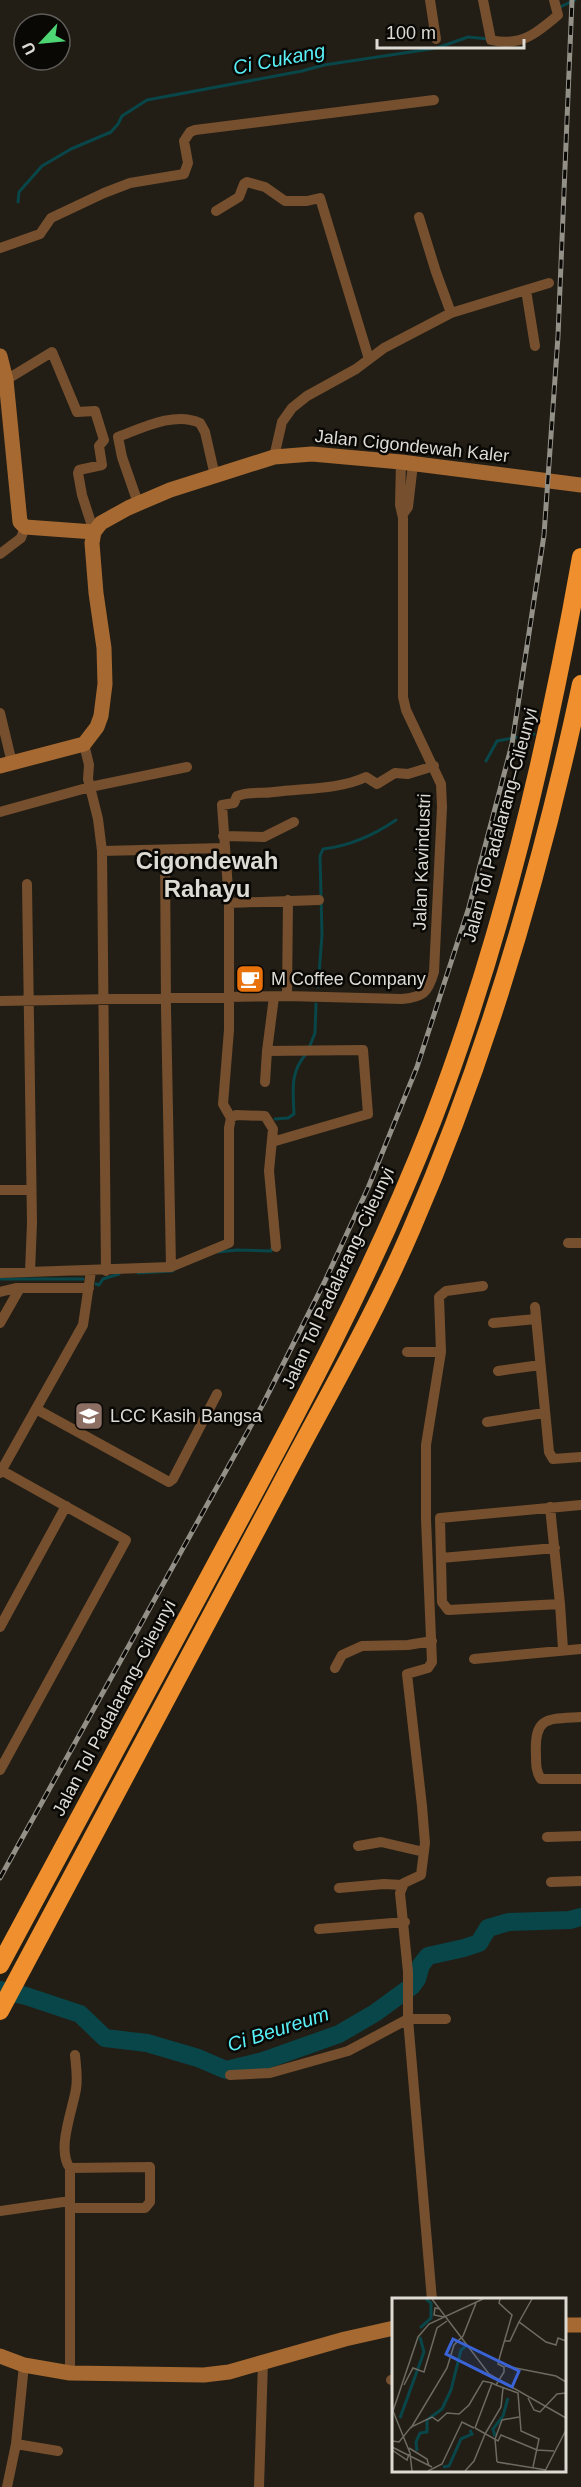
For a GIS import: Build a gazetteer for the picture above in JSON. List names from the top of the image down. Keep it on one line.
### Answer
{"streets":{"highway":["Jalan Tol Padalarang–Cileunyi"],"main road":["Jalan Cigondewah Kaler"],"street":["Jalan Kavindustri"]},"crossings":[["Jalan Cigondewah Kaler","Jalan Kavindustri"]],"districts":["Cigondewah Rahayu"],"water":["Ci Cukang","Ci Beureum"],"places":{"cafe":["M Coffee Company"],"school or university":["LCC Kasih Bangsa"]},"scale_bar":"100 m","north":"bottom left"}
